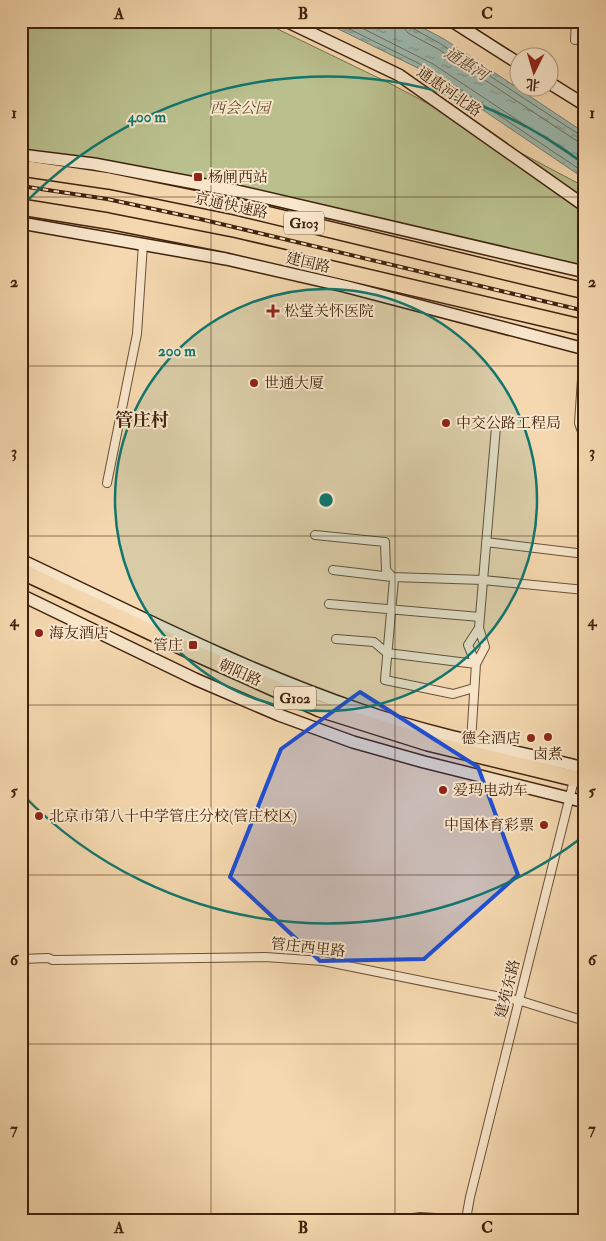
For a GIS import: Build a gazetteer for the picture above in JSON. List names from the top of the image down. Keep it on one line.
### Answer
{"streets":{"highway":["京通快速路","G103","朝阳路","G102"],"street":["通惠河北路","建国路","管庄西里路","建苑东路"]},"crossings":[["朝阳路","建苑东路"],["管庄西里路","建苑东路"]],"districts":["管庄村"],"water":["通惠河"],"parks":["西会公园"],"places":{"transit":["杨闸西站","管庄"],"health":["松堂关怀医院"],"other":["世通大厦","中交公路工程局","海友酒店","卤煮","德全酒店","爱玛电动车","北京市第八十中学管庄分校(管庄校区)","中国体育彩票"]},"north":"bottom","grid":{"columns":["A","B","C"],"rows":["1","2","3","4","5","6","7"]},"rings":["400 m","200 m"]}
